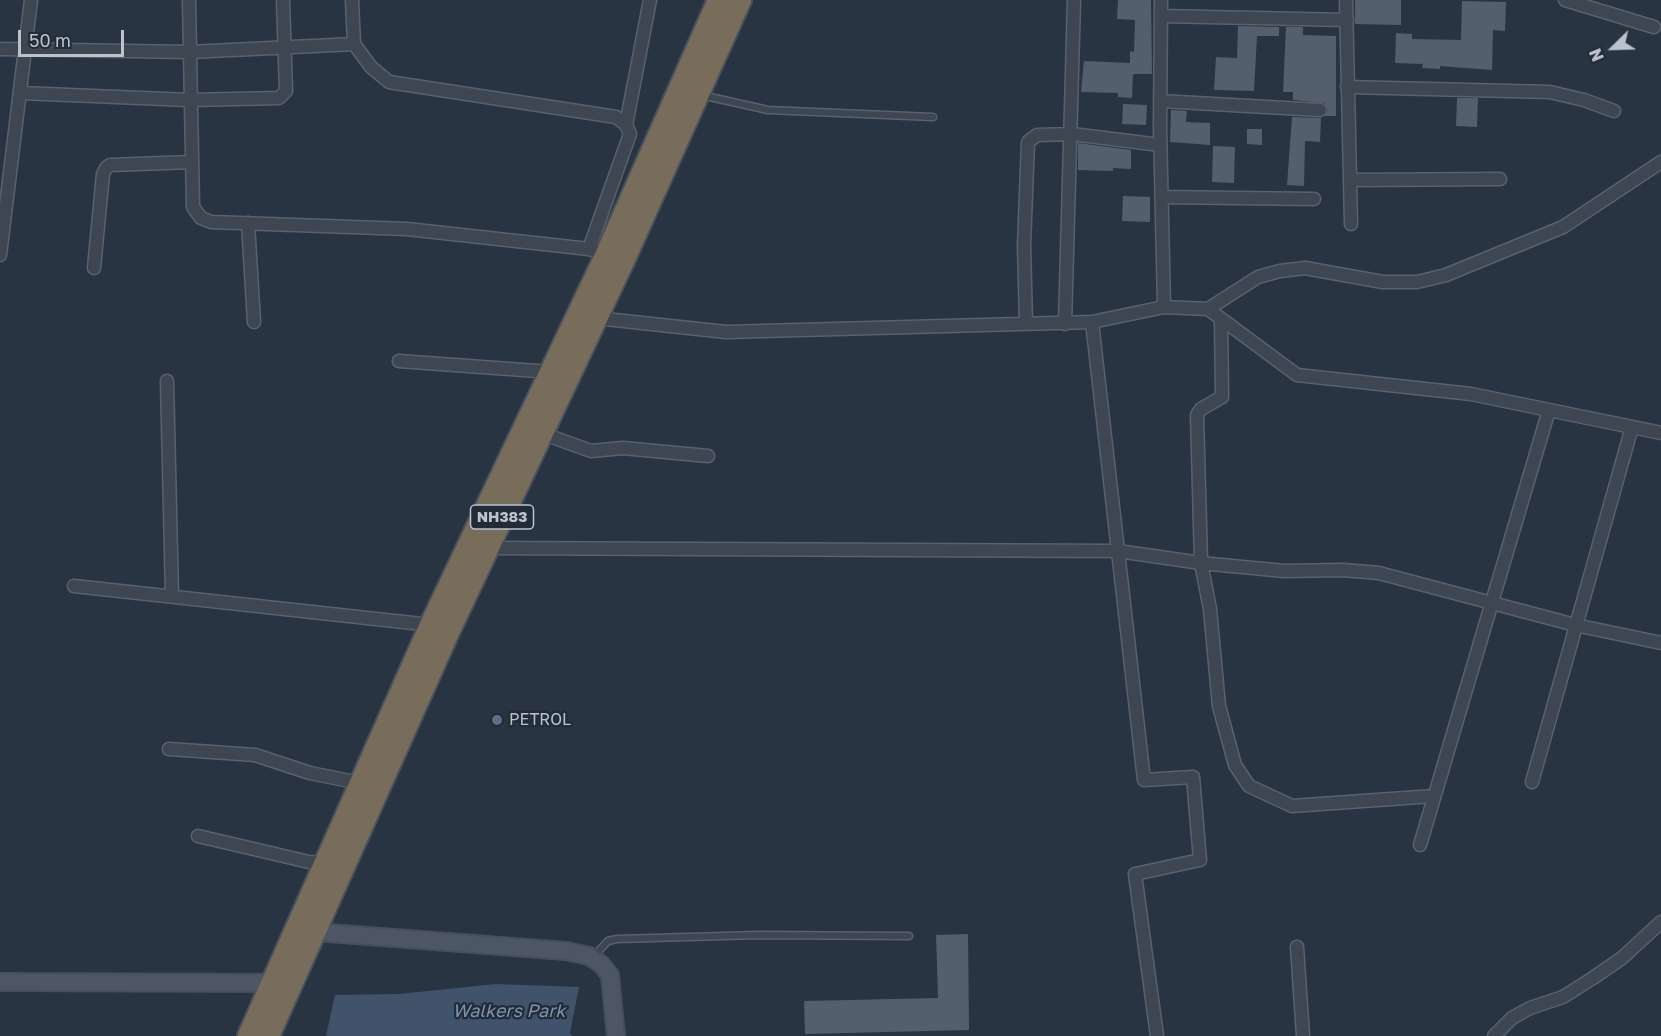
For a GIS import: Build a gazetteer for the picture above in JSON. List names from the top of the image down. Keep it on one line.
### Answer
{"streets":{"highway":["NH383"]},"water":["Walkers Park"],"places":["PETROL"],"scale_bar":"50 m","north":"bottom left"}
